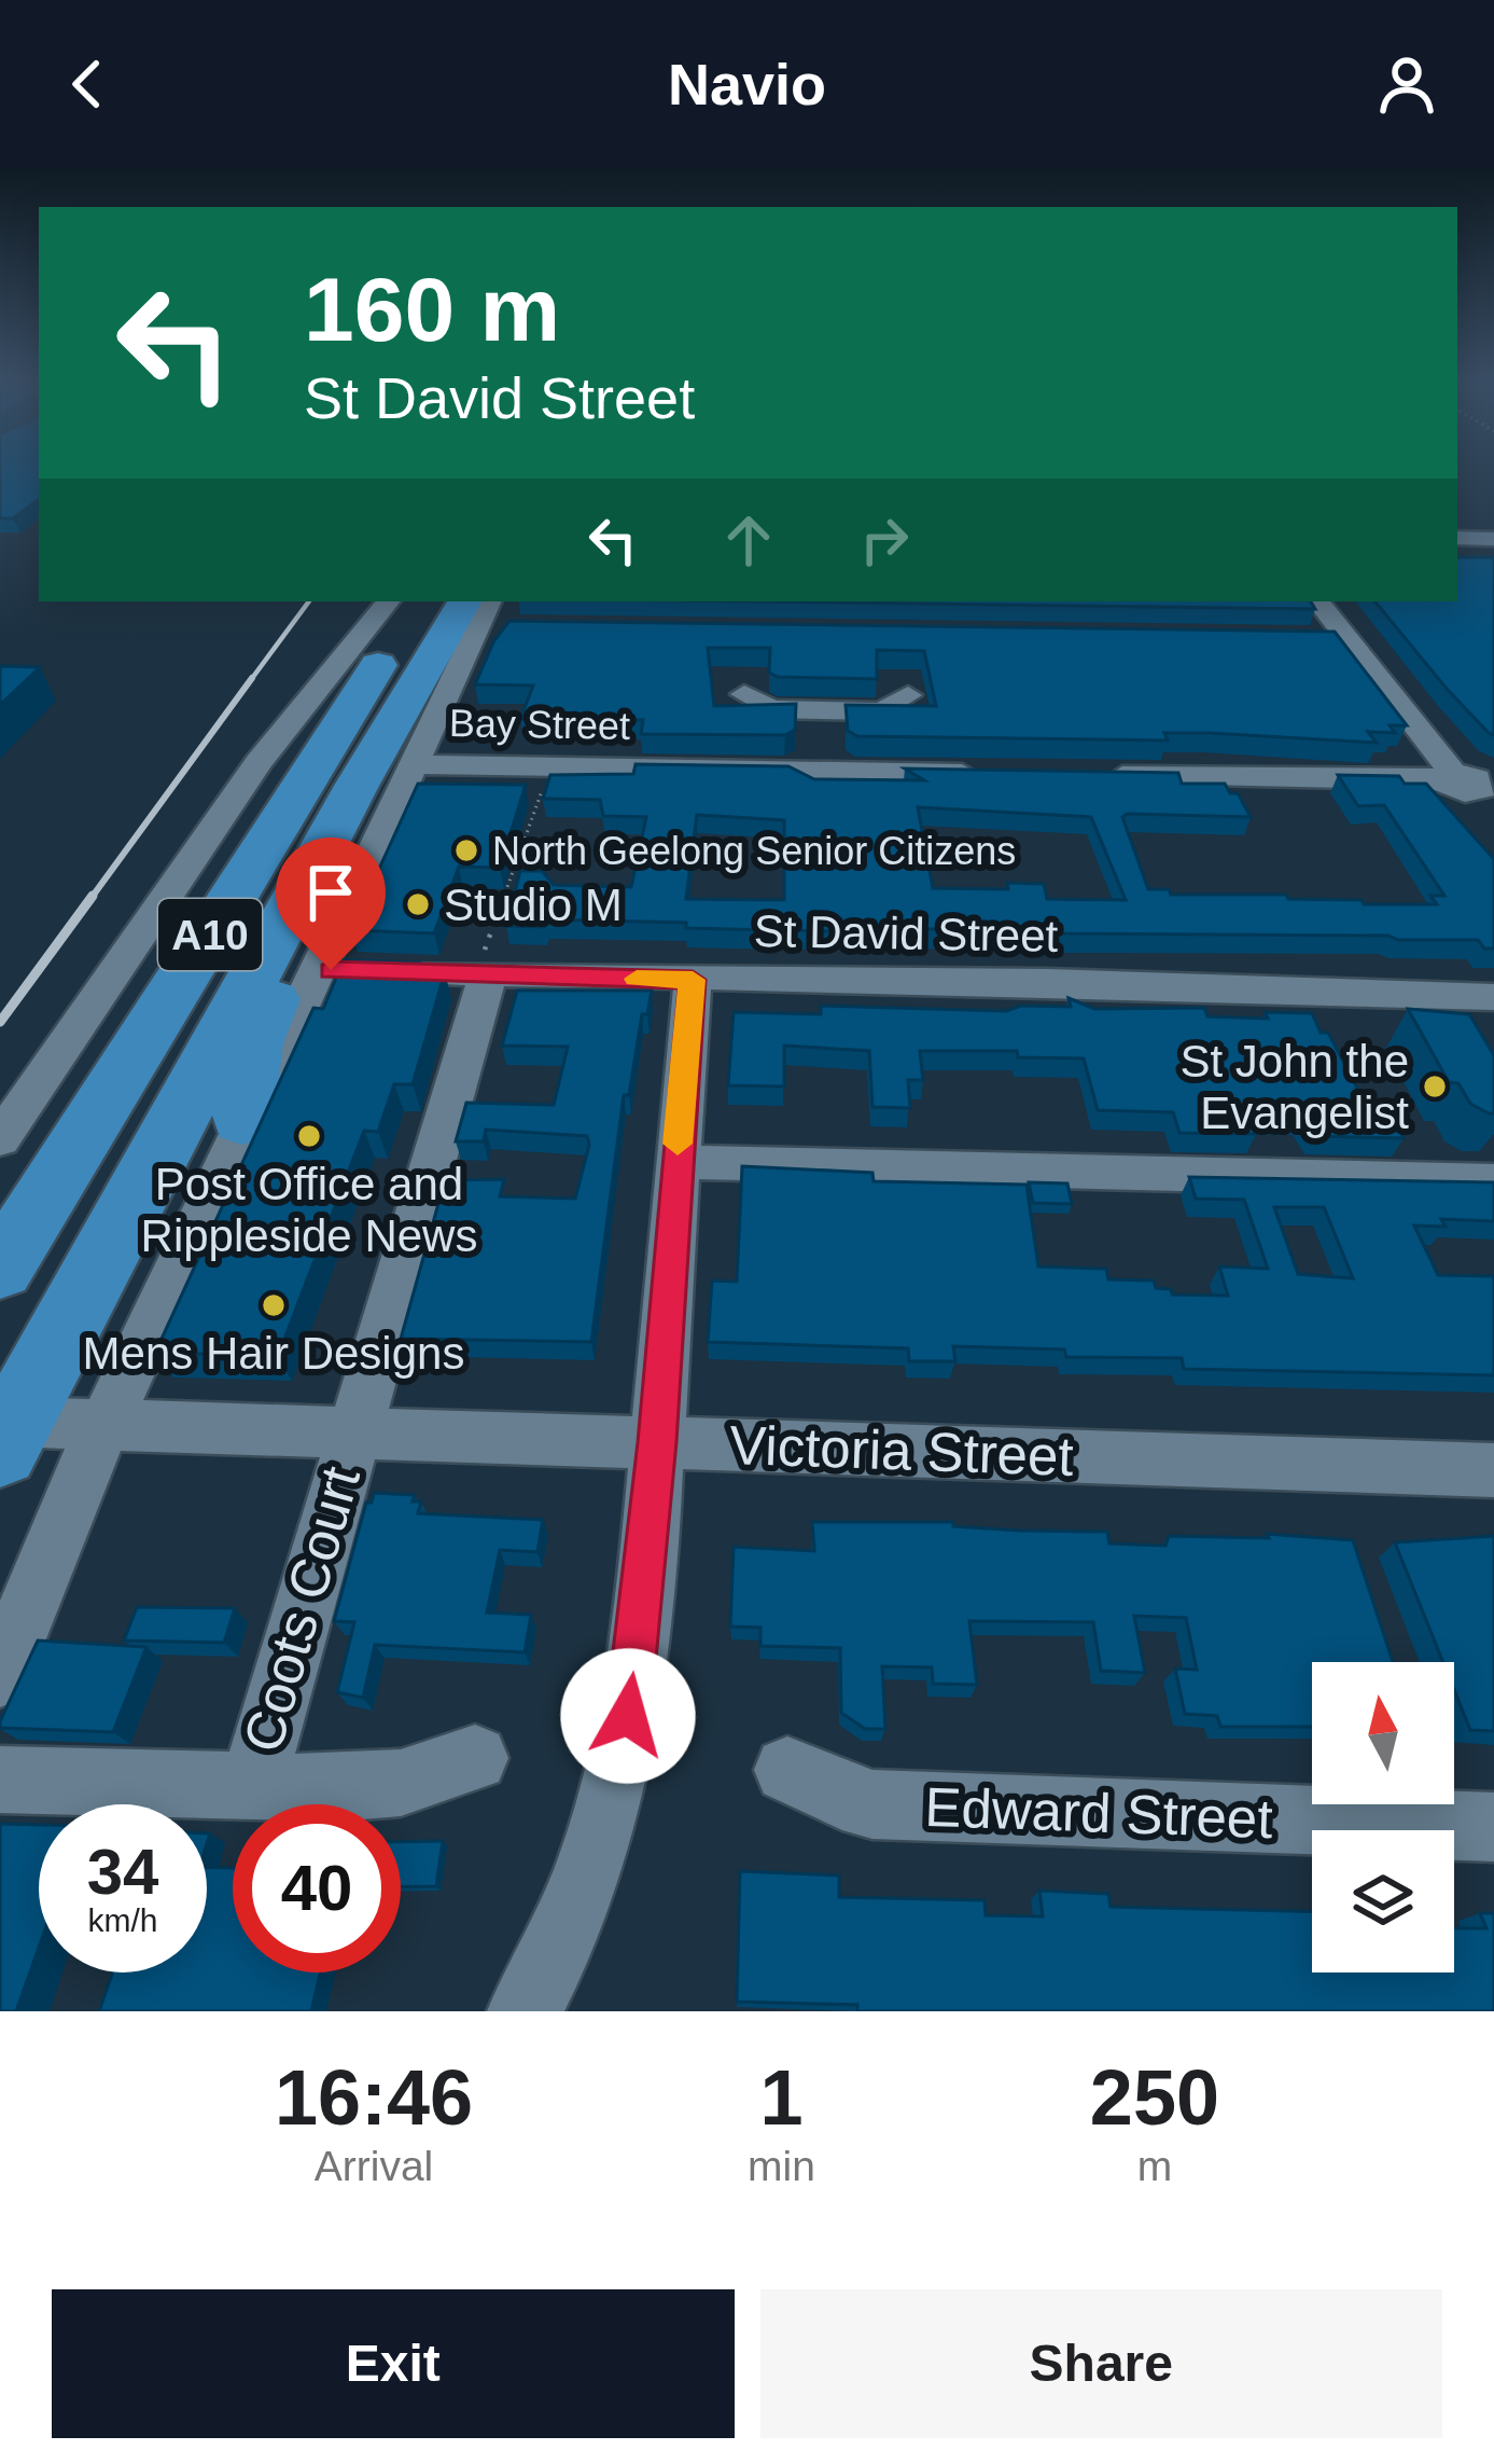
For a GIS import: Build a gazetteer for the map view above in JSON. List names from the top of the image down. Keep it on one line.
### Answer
{"streets":{"highway":["A10"],"street":["Bay Street","St David Street","Victoria Street","Coots Court","Edward Street"]},"crossings":[["Bay Street","A10"],["St David Street","Coots Court"],["A10","Victoria Street"],["Victoria Street","Coots Court"]],"places":["North Geelong Senior Citizens","Studio M","St John the Evangelist","Post Office and Rippleside News","Mens Hair Designs"],"north":"top","page":{"header":"Navio","turn":["160 m","St David Street"],"speed":"34 km/h","limit":"40","eta":["16:46","Arrival","1","min","250","m"],"buttons":["Exit","Share"]}}
